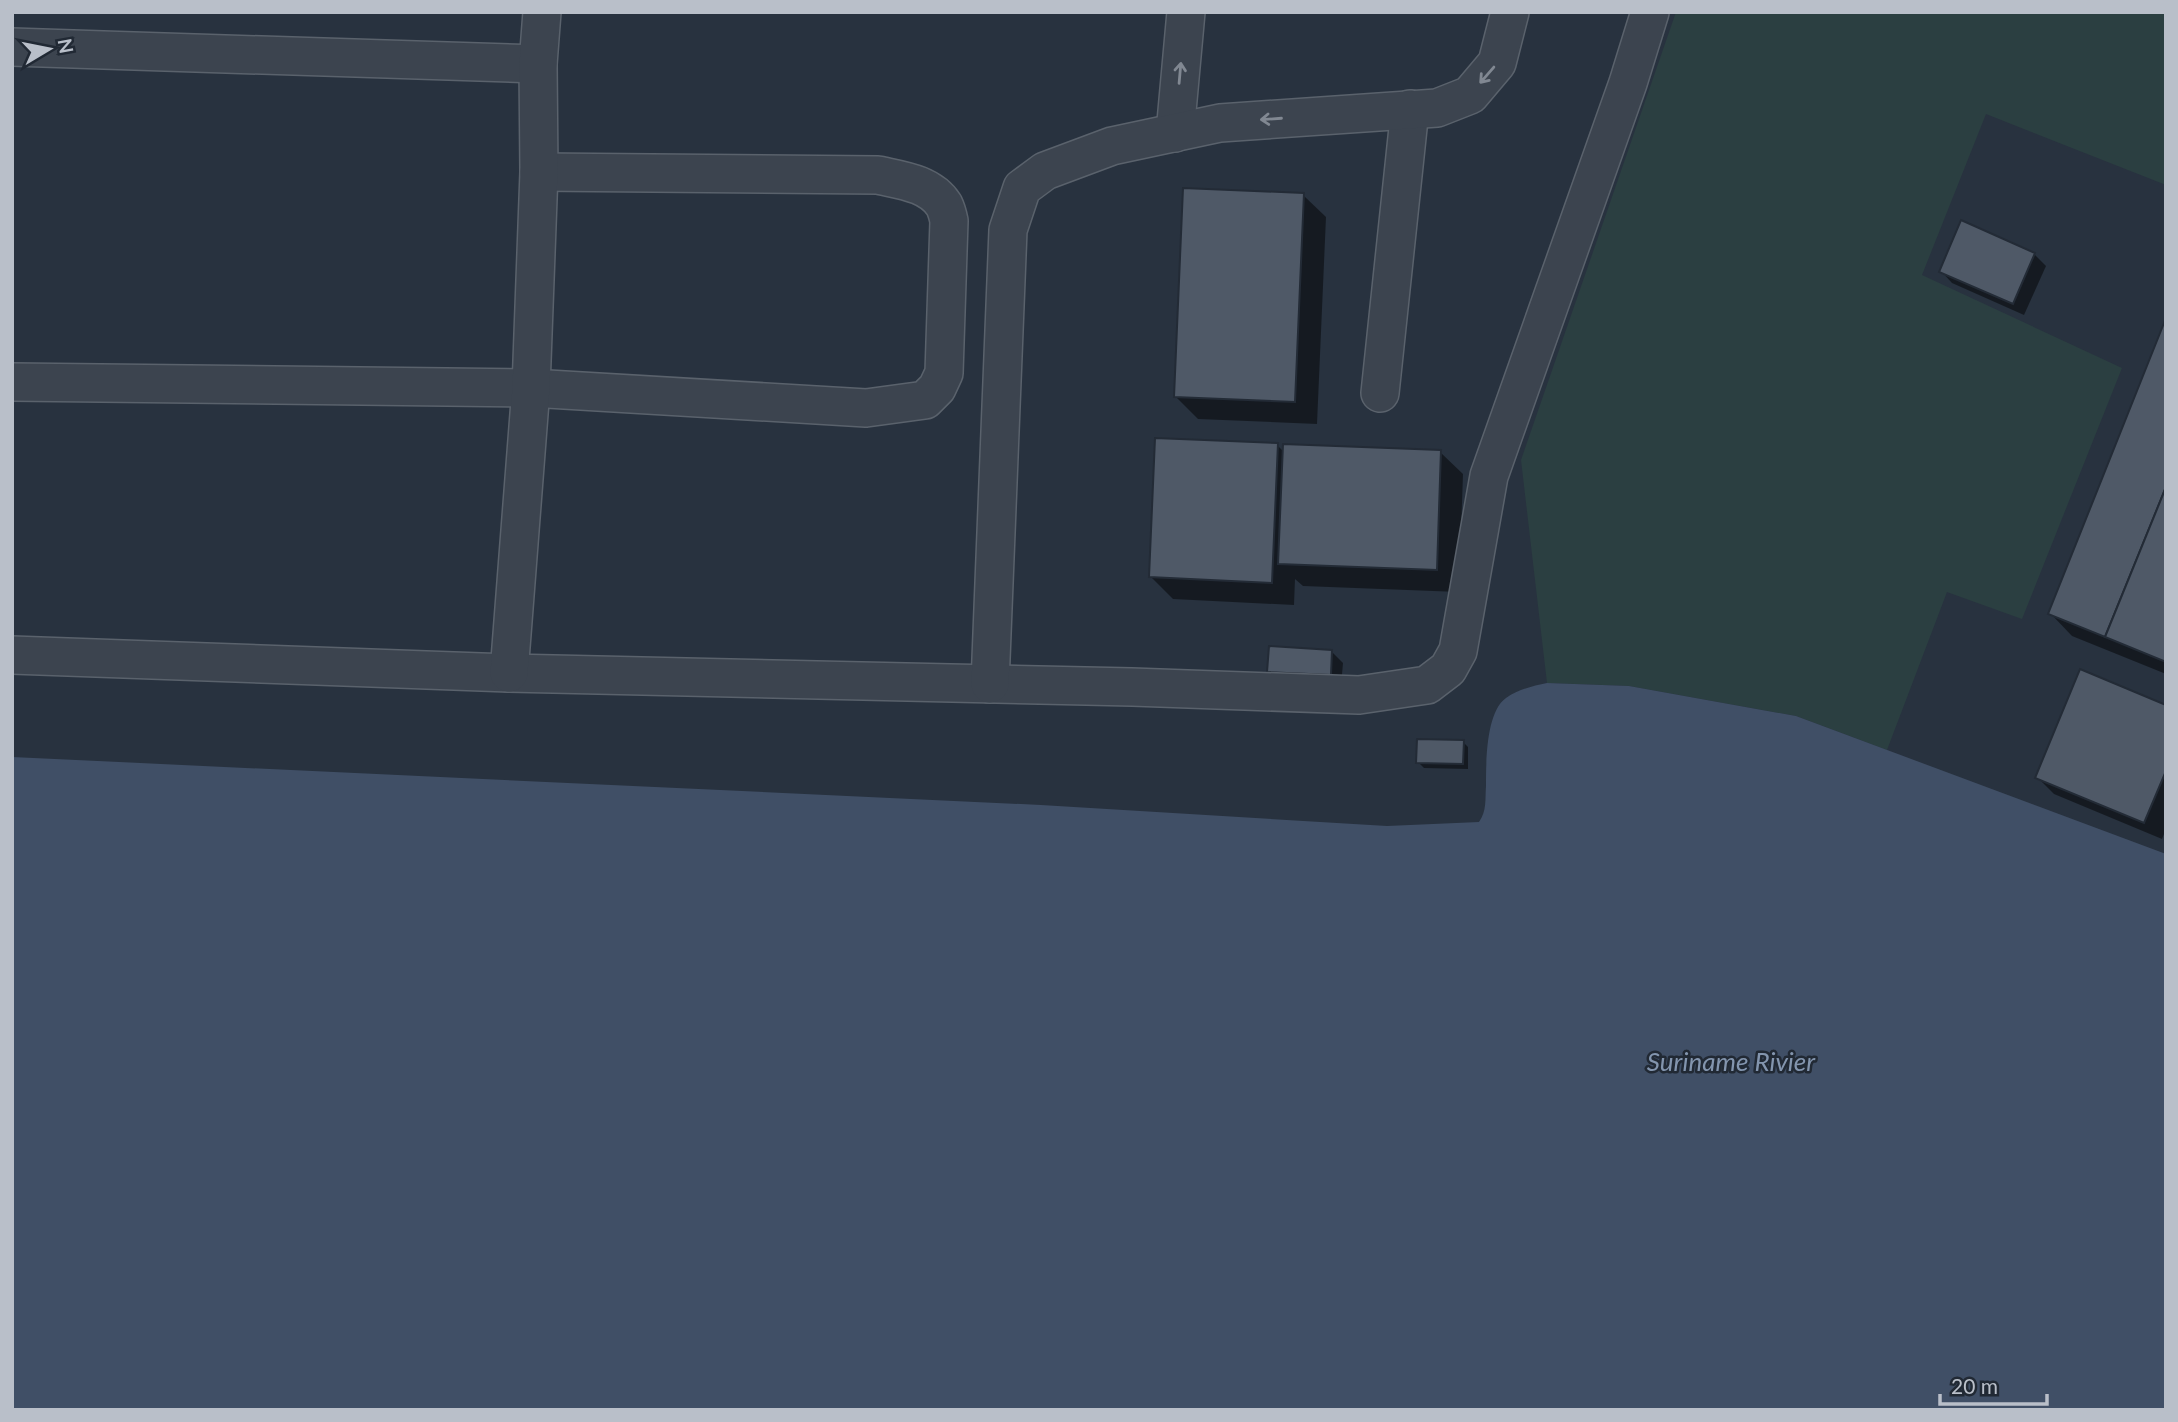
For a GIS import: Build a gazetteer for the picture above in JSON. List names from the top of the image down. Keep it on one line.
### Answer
{"water":["Suriname Rivier"],"scale_bar":"20 m","north":"right"}
